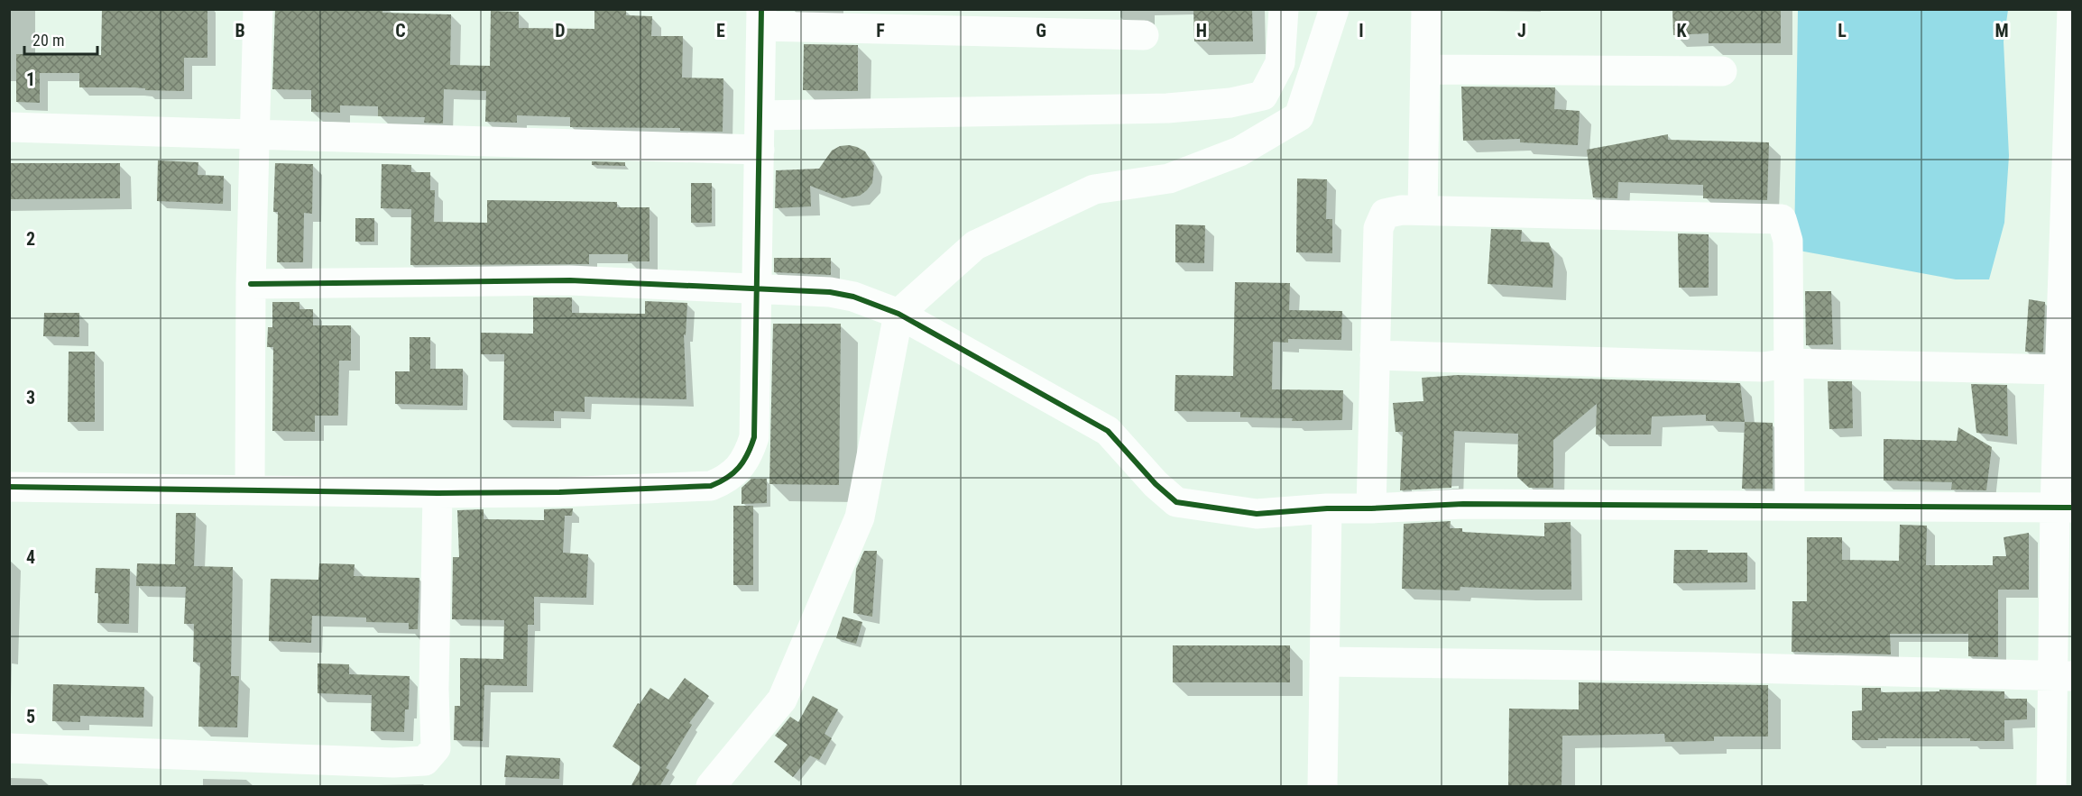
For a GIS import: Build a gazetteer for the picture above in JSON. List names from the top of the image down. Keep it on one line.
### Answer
{"scale_bar":"20 m","grid":{"columns":["B","C","D","E","F","G","H","I","J","K","L","M"],"rows":["1","2","3","4","5"]}}
